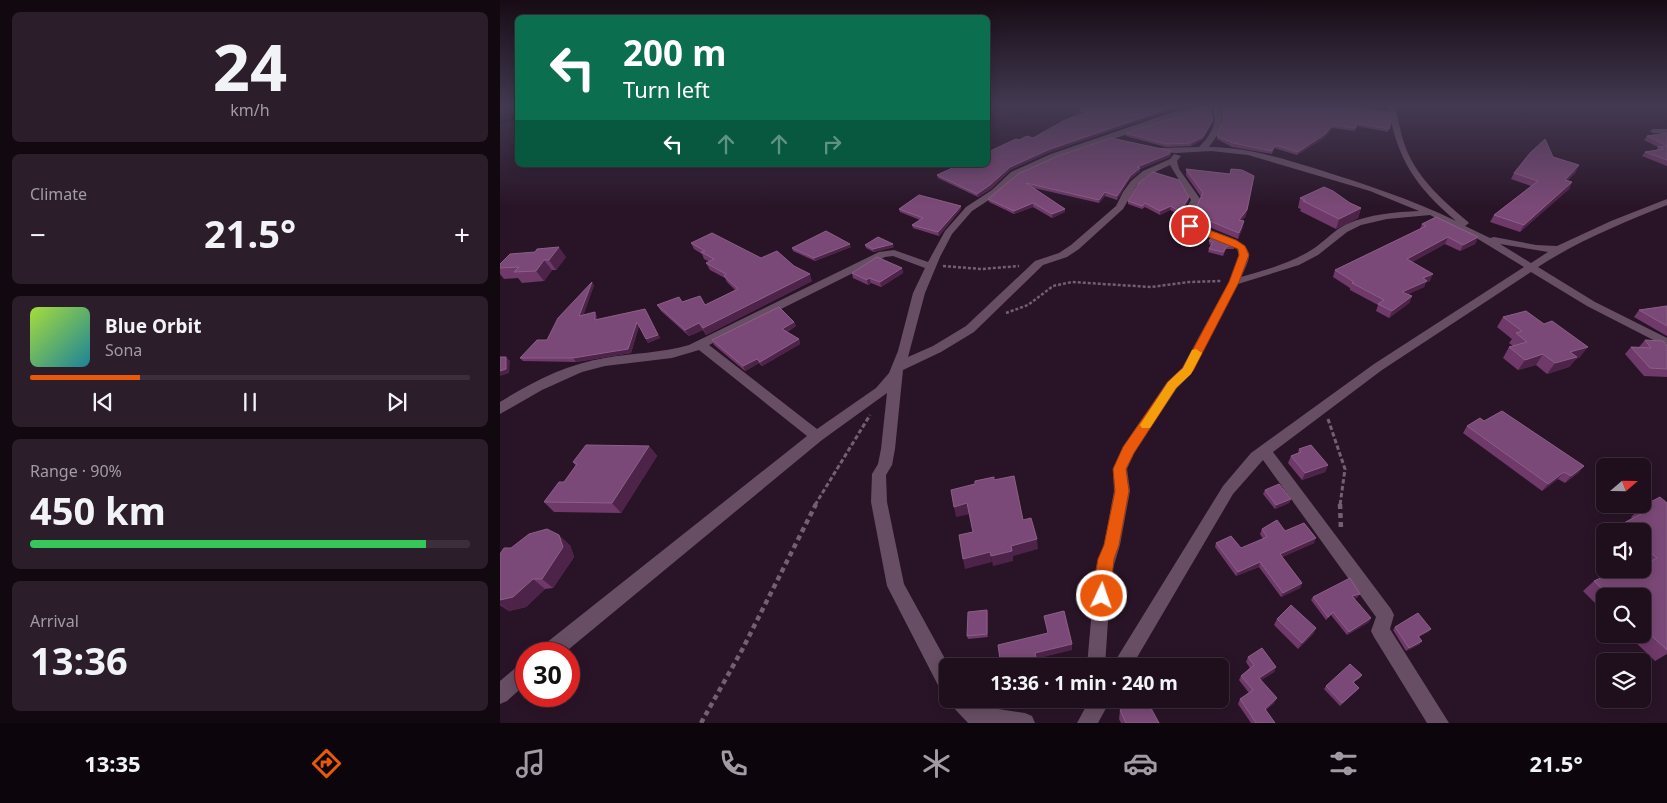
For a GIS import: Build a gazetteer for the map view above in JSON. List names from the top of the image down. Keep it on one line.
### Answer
{"north":"right","page":{"tile":[["24","km/h"],"Climate",["Range · 90%","450 km"],["Arrival","13:36"]],"turn":["200 m","Turn left"],"heat":["−","21.5°","+"],"song":["Blue Orbit","Sona"],"limit":"30","trip":"13:36 · 1 min · 240 m","tabs":["13:35","21.5°"]}}
